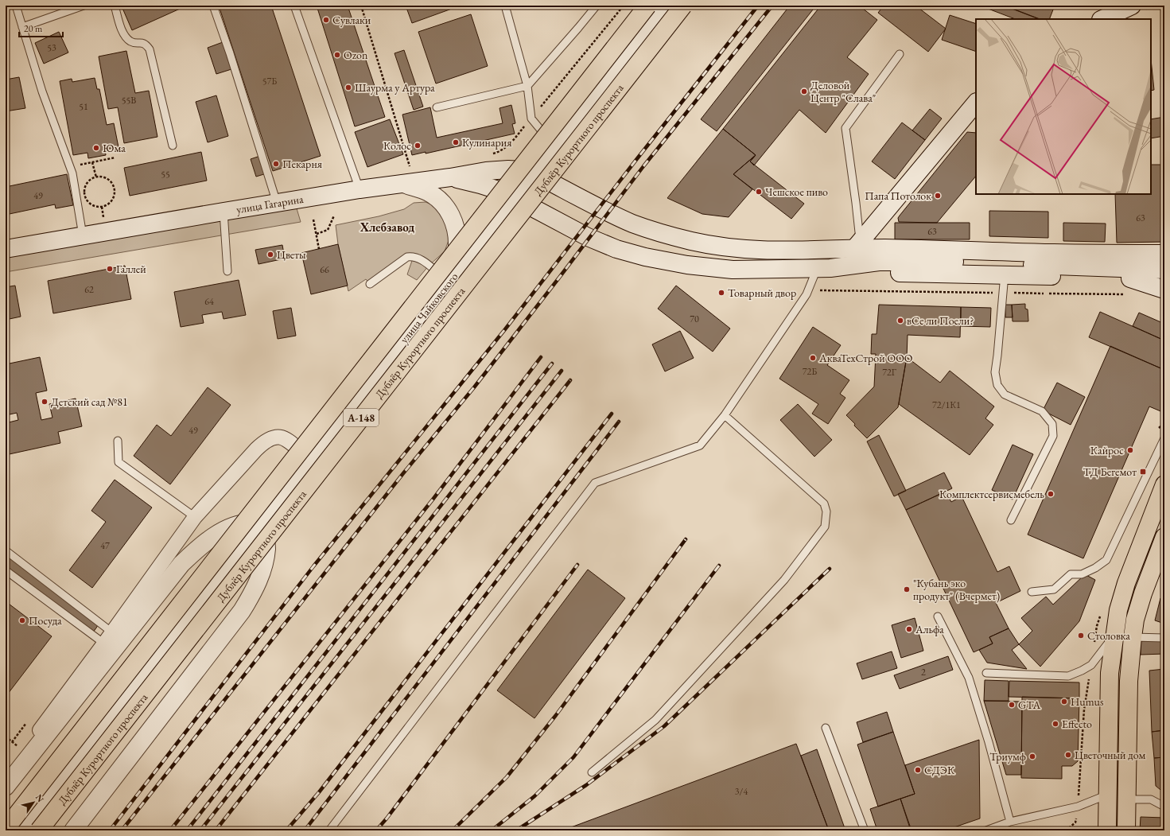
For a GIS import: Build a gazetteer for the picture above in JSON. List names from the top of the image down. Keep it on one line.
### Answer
{"streets":{"main road":["Дублёр Курортного проспекта","улица Гагарина","улица Чайковского","А-148"]},"crossings":[["улица Гагарина","улица Чайковского"]],"districts":["Хлебзавод"],"places":{"other":["Сувлаки","Ozon","Шаурма у Артура","Деловой Центр \"Слава\"","Кулинария","Колос","Юма","Пекарня","Чешское пиво","Папа Потолок","Цветы","Галлей","Товарный двор","вСе ли Поели?","АкваТехСтрой ООО","Детский сад №81","Кайрос","Комплектсервисмебель","\"Кубань эко продукт\" (Вчермет)","Посуда","Альфа","Столовка","Humus","GTA","Effecto","Цветочный дом","Триумф","СДЭК"],"transit":["ТД Бегемот"]},"house_numbers":["53","57Б","55В","51","55","49","63","63","66","62","64","70","72Б","72Г","72/1К1","49","47","2","3/4"],"scale_bar":"20 m","north":"top right"}
